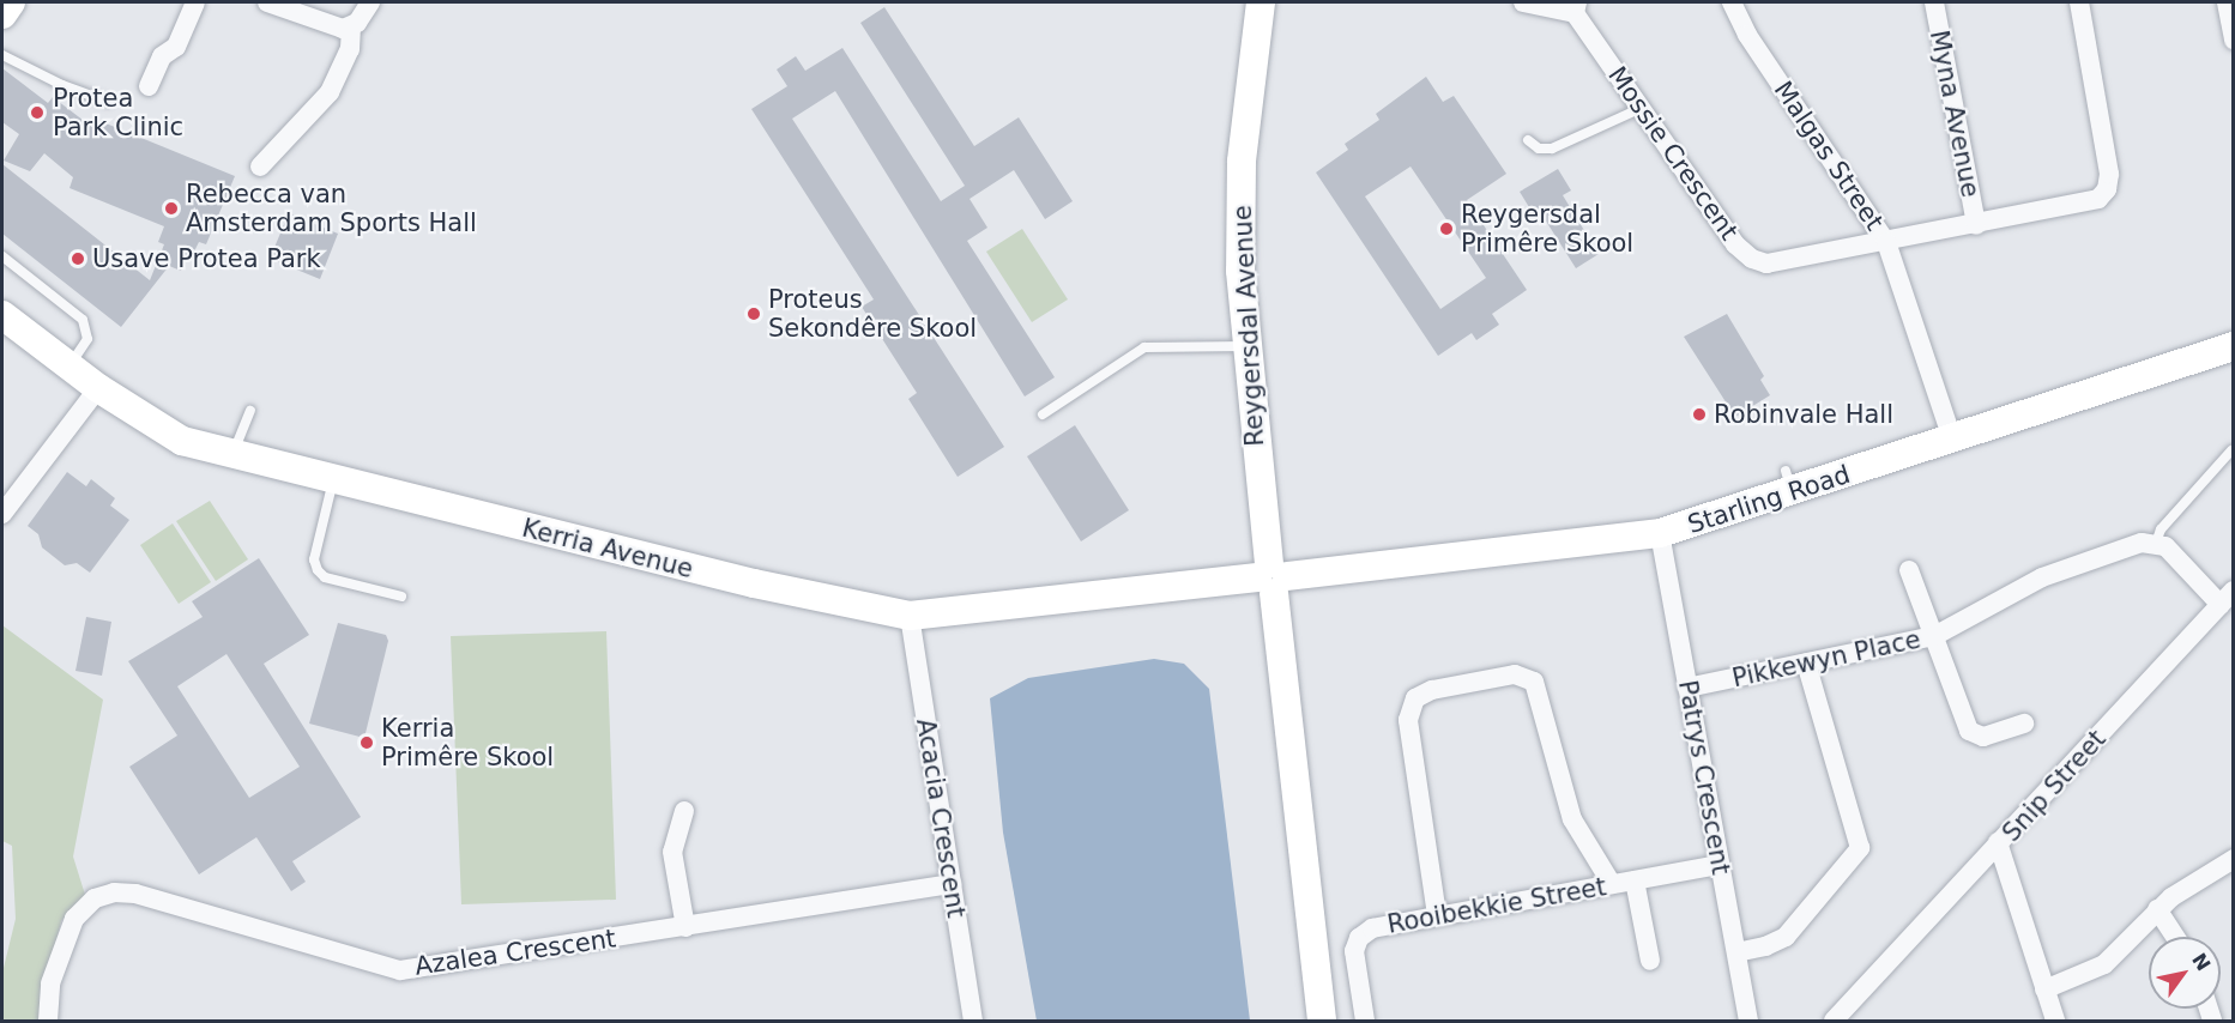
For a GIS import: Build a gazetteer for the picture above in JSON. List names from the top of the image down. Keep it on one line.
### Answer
{"streets":{"street":["Myna Avenue","Mossie Crescent","Malgas Street","Reygersdal Avenue","Starling Road","Kerria Avenue","Pikkewyn Place","Patrys Crescent","Snip Street","Acacia Crescent","Rooibekkie Street","Azalea Crescent"]},"crossings":[["Myna Avenue","Mossie Crescent"],["Mossie Crescent","Malgas Street"],["Malgas Street","Starling Road"],["Reygersdal Avenue","Starling Road"],["Reygersdal Avenue","Kerria Avenue"],["Starling Road","Kerria Avenue"],["Starling Road","Patrys Crescent"],["Kerria Avenue","Acacia Crescent"],["Pikkewyn Place","Patrys Crescent"],["Patrys Crescent","Rooibekkie Street"],["Acacia Crescent","Azalea Crescent"]],"places":["Protea Park Clinic","Rebecca van Amsterdam Sports Hall","Reygersdal Primêre Skool","Usave Protea Park","Proteus Sekondêre Skool","Robinvale Hall","Kerria Primêre Skool"],"north":"top right"}
